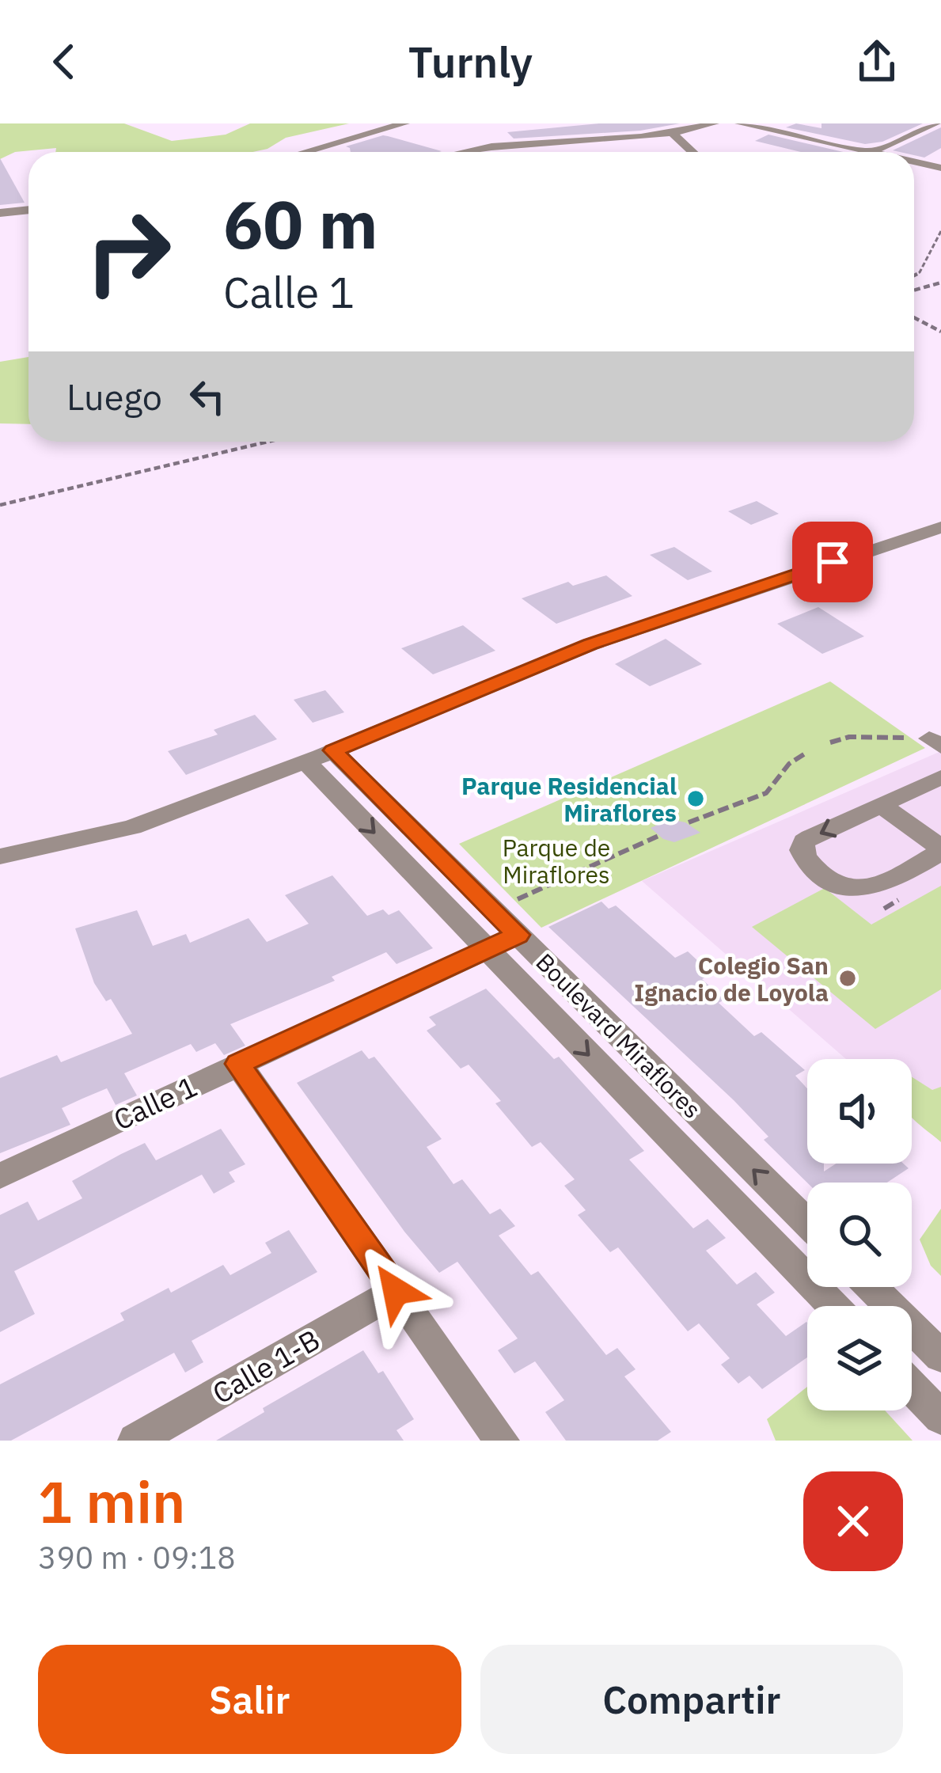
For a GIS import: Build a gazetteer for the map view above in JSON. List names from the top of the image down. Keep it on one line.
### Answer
{"streets":{"street":["Boulevard Miraflores","Calle 1","Calle 1-B"]},"crossings":[["Boulevard Miraflores","Calle 1"]],"parks":["Parque de Miraflores"],"places":["Parque Residencial Miraflores","Colegio San Ignacio de Loyola"],"page":{"header":"Turnly","turn":["60 m","Calle 1"],"then":"Luego","heading":["1 min","390 m · 09:18"],"buttons":["Salir","Compartir"]}}
